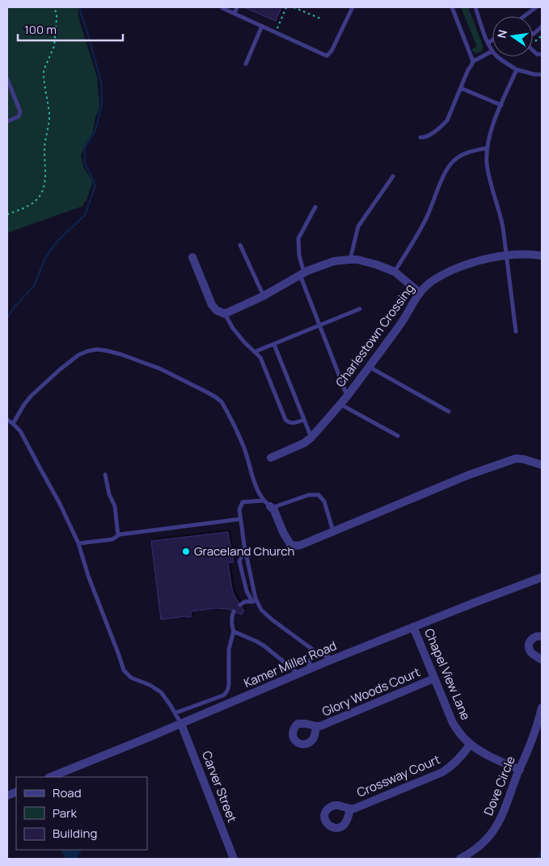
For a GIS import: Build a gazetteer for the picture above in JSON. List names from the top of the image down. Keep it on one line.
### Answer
{"streets":{"street":["Charlestown Crossing","Kamer Miller Road","Chapel View Lane","Glory Woods Court","Crossway Court","Dove Circle","Carver Street"]},"crossings":[["Kamer Miller Road","Chapel View Lane"],["Kamer Miller Road","Carver Street"],["Chapel View Lane","Glory Woods Court"],["Chapel View Lane","Crossway Court"],["Chapel View Lane","Dove Circle"]],"places":["Graceland Church"],"legend":["Road","Park","Building"],"scale_bar":"100 m","north":"left"}
